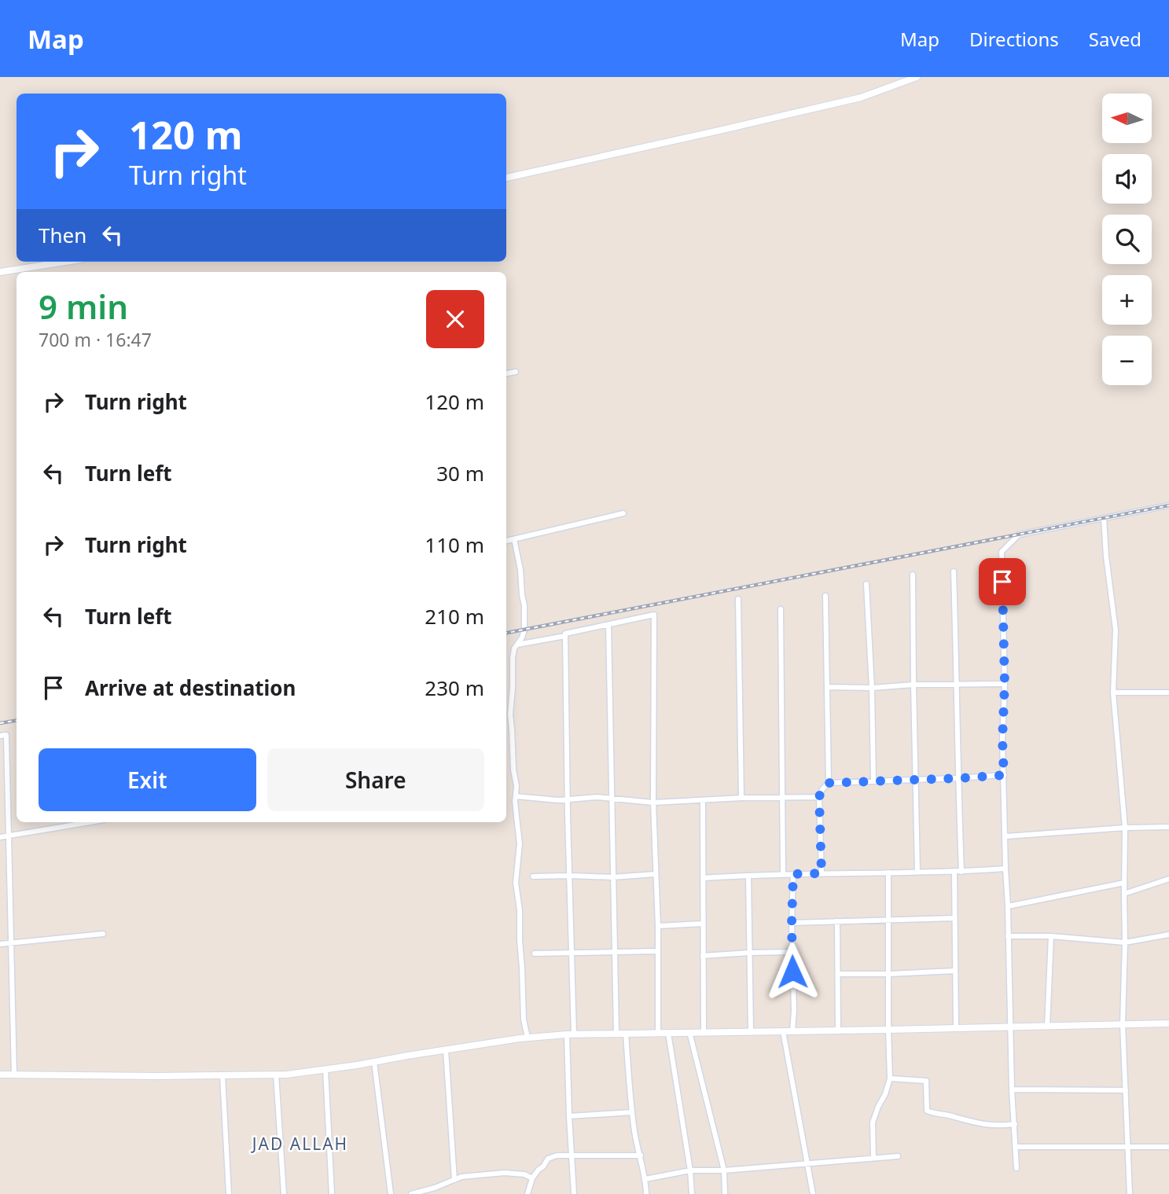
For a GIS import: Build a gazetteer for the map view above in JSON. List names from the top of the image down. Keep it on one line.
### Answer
{"districts":["JAD ALLAH"],"north":"left","page":{"header":"Map","nav":["Map","Directions","Saved"],"map_buttons":["+","−"],"turn":["120 m","Turn right"],"then":"Then","heading":["9 min","700 m · 16:47"],"list":[{"name":"Turn right","value":"120 m"},{"name":"Turn left","value":"30 m"},{"name":"Turn right","value":"110 m"},{"name":"Turn left","value":"210 m"},{"name":"Arrive at destination","value":"230 m"}],"buttons":["Exit","Share"]}}
